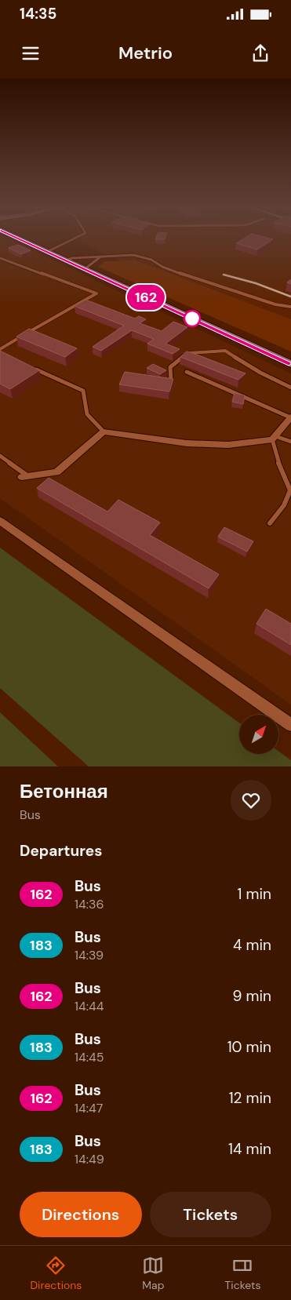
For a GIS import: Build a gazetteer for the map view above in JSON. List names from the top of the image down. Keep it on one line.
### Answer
{"lines":["bus line 162"],"north":"top right","page":{"status":"14:35","header":"Metrio","on_map":"162","heading":[["Бетонная","Bus"],"Departures"],"list":[{"mark":"162","name":"Bus","note":"14:36","value":"1 min"},{"mark":"183","name":"Bus","note":"14:39","value":"4 min"},{"mark":"162","name":"Bus","note":"14:44","value":"9 min"},{"mark":"183","name":"Bus","note":"14:45","value":"10 min"},{"mark":"162","name":"Bus","note":"14:47","value":"12 min"},{"mark":"183","name":"Bus","note":"14:49","value":"14 min"}],"buttons":["Directions","Tickets"],"tabs":["Directions","Map","Tickets"]}}
